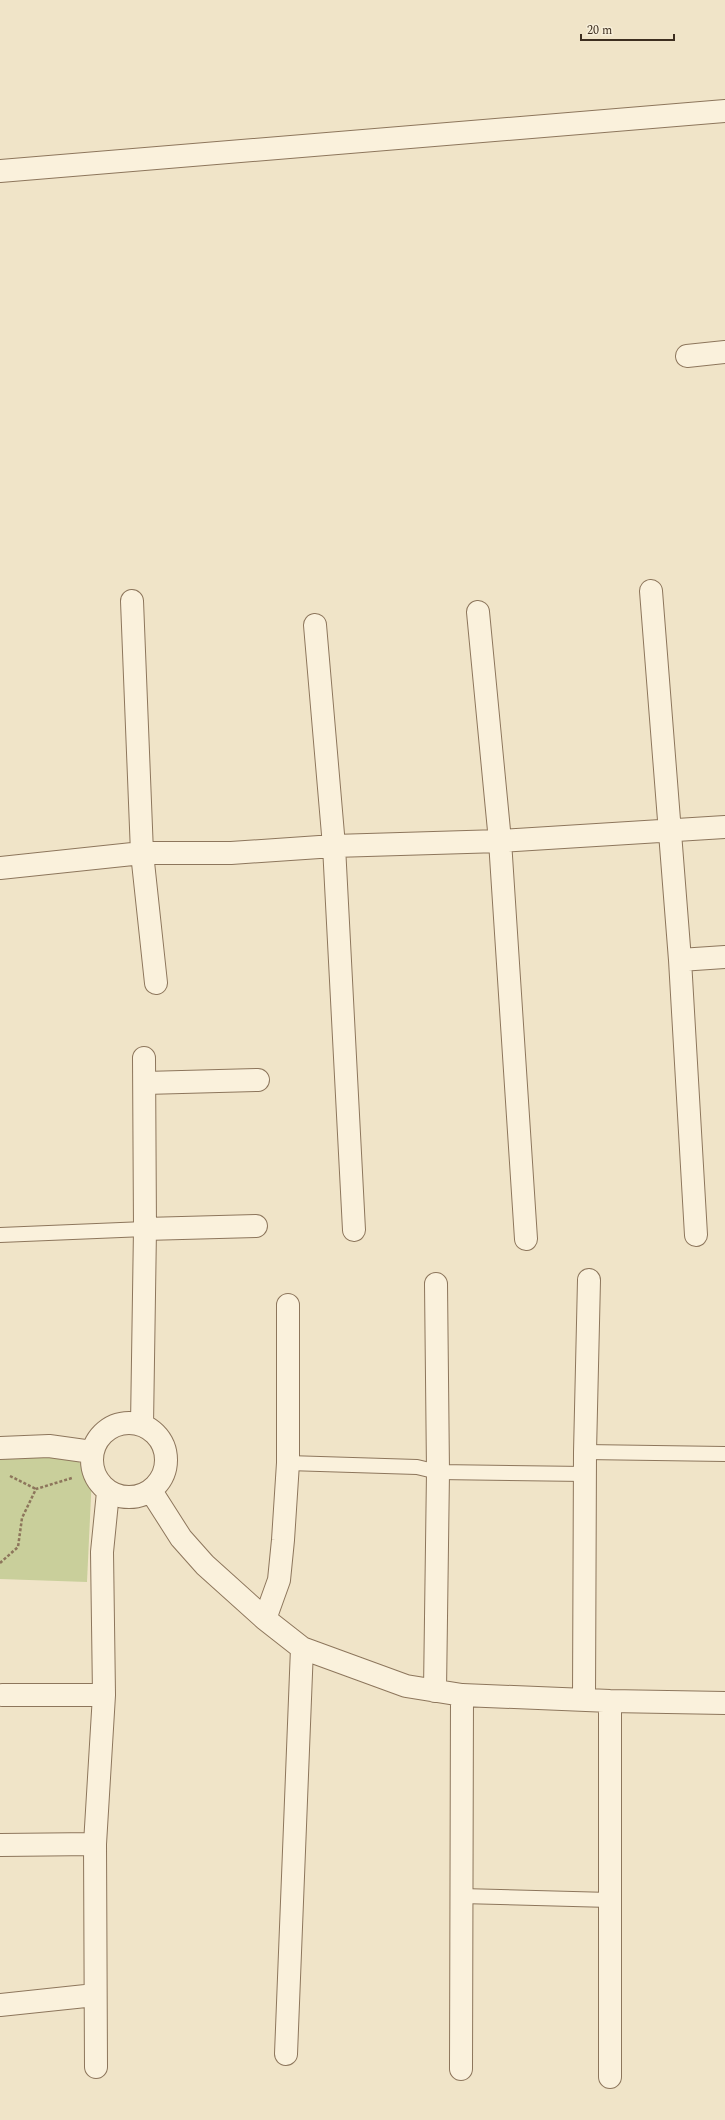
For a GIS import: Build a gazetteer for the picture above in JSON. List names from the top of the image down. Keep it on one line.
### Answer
{"scale_bar":"20 m"}
